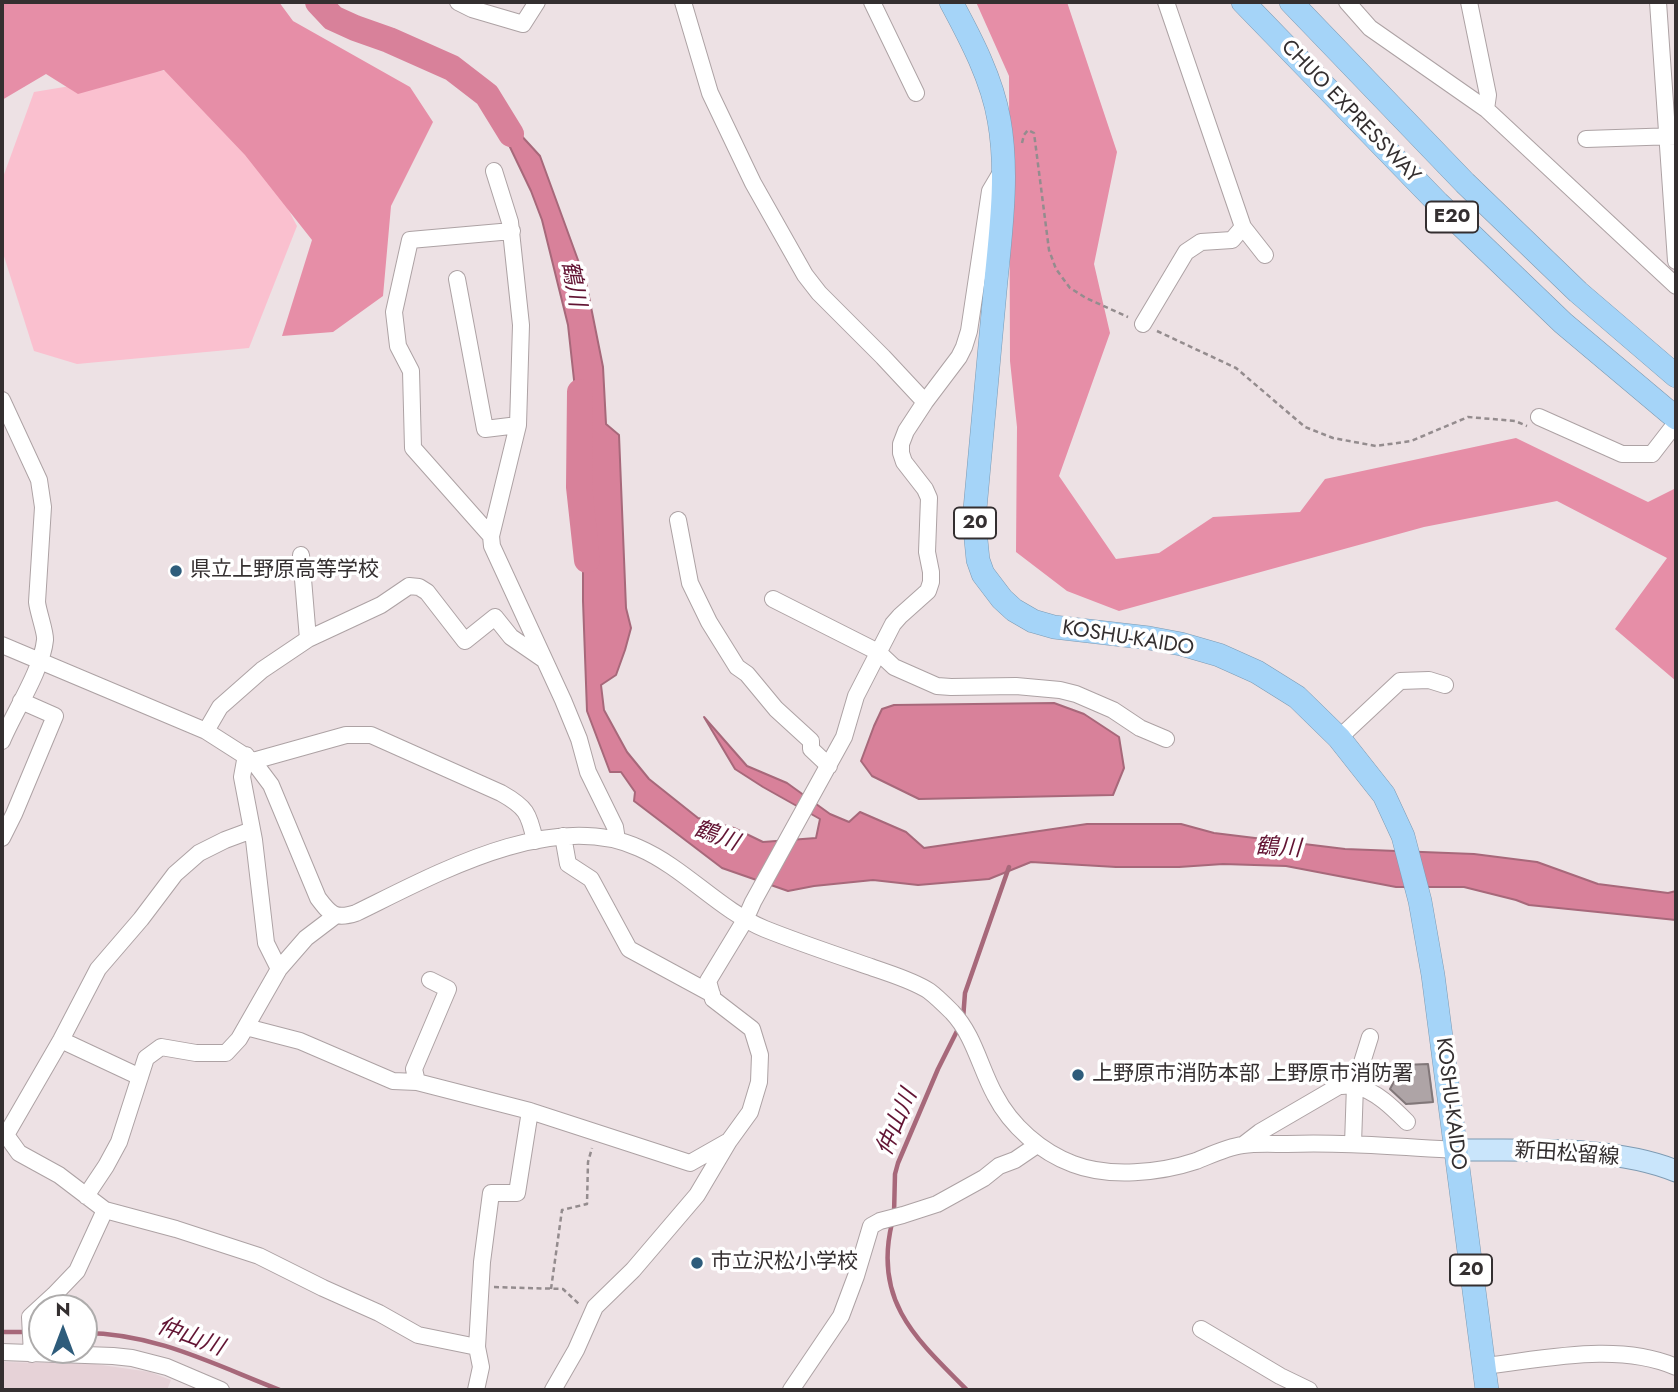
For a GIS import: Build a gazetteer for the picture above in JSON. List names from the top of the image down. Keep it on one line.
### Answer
{"streets":{"highway":["CHUO EXPRESSWAY","E20","20","KOSHU-KAIDO"],"main road":["新田松留線"]},"crossings":[["KOSHU-KAIDO","新田松留線"]],"water":["鶴川","仲山川"],"places":["県立上野原高等学校","上野原市消防本部 上野原市消防署","市立沢松小学校"],"north":"top"}
